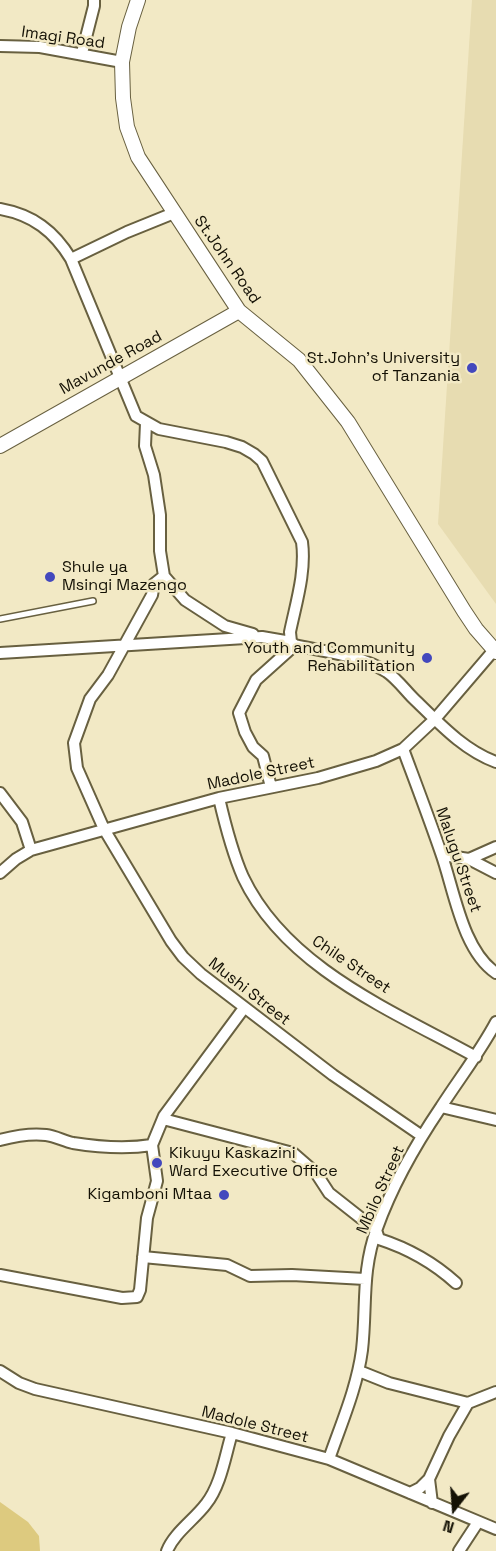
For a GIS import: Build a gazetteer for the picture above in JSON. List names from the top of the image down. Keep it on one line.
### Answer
{"streets":{"street":["Imagi Road","St.John Road","Mavunde Road","Madole Street","Malugu Street","Chile Street","Mushi Street","Mbilo Street"]},"crossings":[["Imagi Road","St.John Road"],["St.John Road","Mavunde Road"],["St.John Road","Madole Street"],["Madole Street","Malugu Street"],["Madole Street","Chile Street"],["Madole Street","Mushi Street"],["Madole Street","Mbilo Street"],["Chile Street","Mbilo Street"],["Mushi Street","Mbilo Street"]],"places":["St.John's University of Tanzania","Shule ya Msingi Mazengo","Youth and Community Rehabilitation","Kikuyu Kaskazini Ward Executive Office","Kigamboni Mtaa"],"north":"bottom"}
